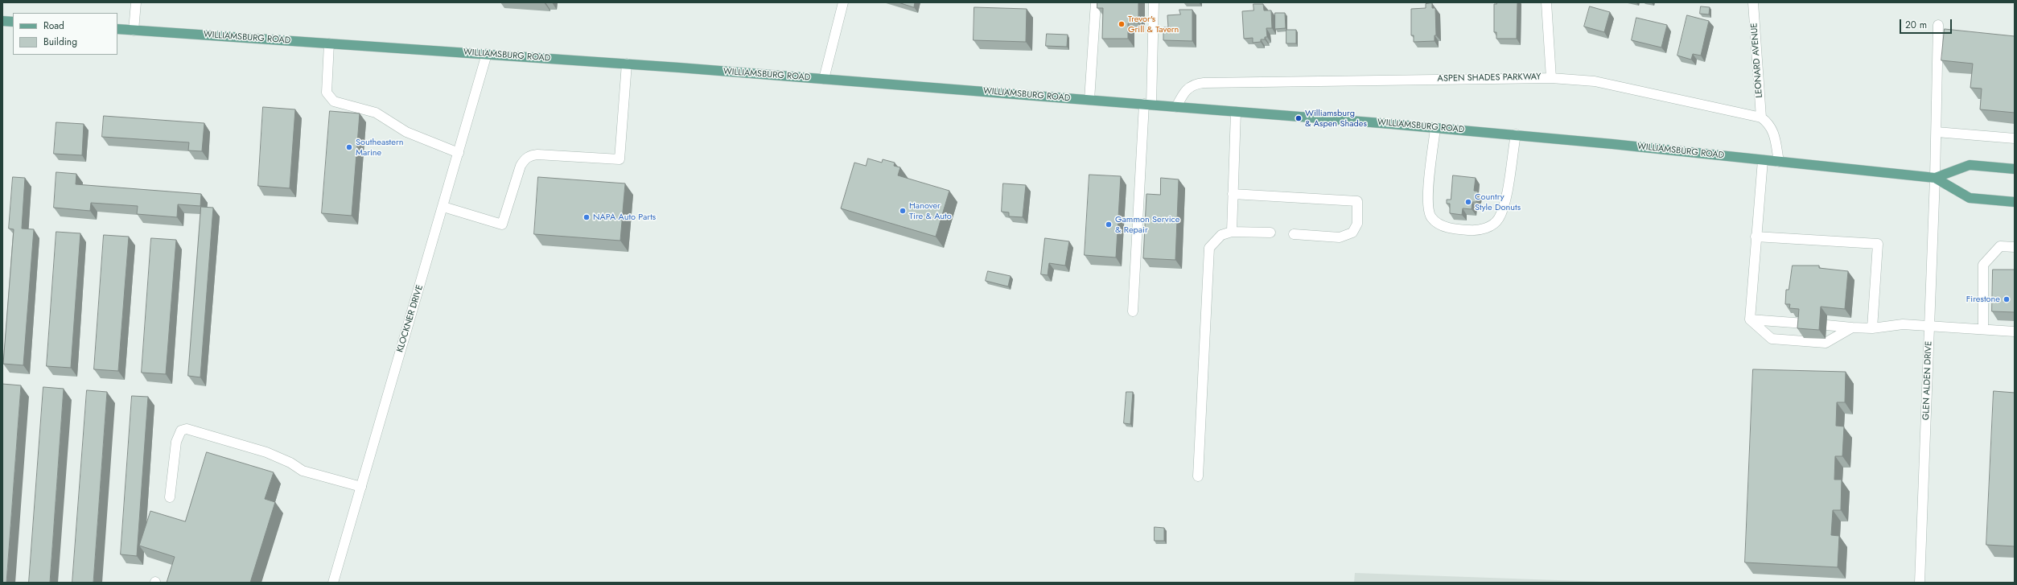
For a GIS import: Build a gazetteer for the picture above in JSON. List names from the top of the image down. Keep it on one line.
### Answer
{"streets":{"main road":["WILLIAMSBURG ROAD"],"street":["LEONARD AVENUE","ASPEN SHADES PARKWAY","KLOCKNER DRIVE","GLEN ALDEN DRIVE"]},"crossings":[["WILLIAMSBURG ROAD","ASPEN SHADES PARKWAY"],["WILLIAMSBURG ROAD","KLOCKNER DRIVE"],["WILLIAMSBURG ROAD","GLEN ALDEN DRIVE"],["LEONARD AVENUE","ASPEN SHADES PARKWAY"]],"places":["Trevor's Grill & Tavern","Williamsburg & Aspen Shades","Southeastern Marine","Country Style Donuts","Hanover Tire & Auto","NAPA Auto Parts","Gammon Service & Repair","Firestone"],"legend":["Road","Building"],"scale_bar":"20 m"}
